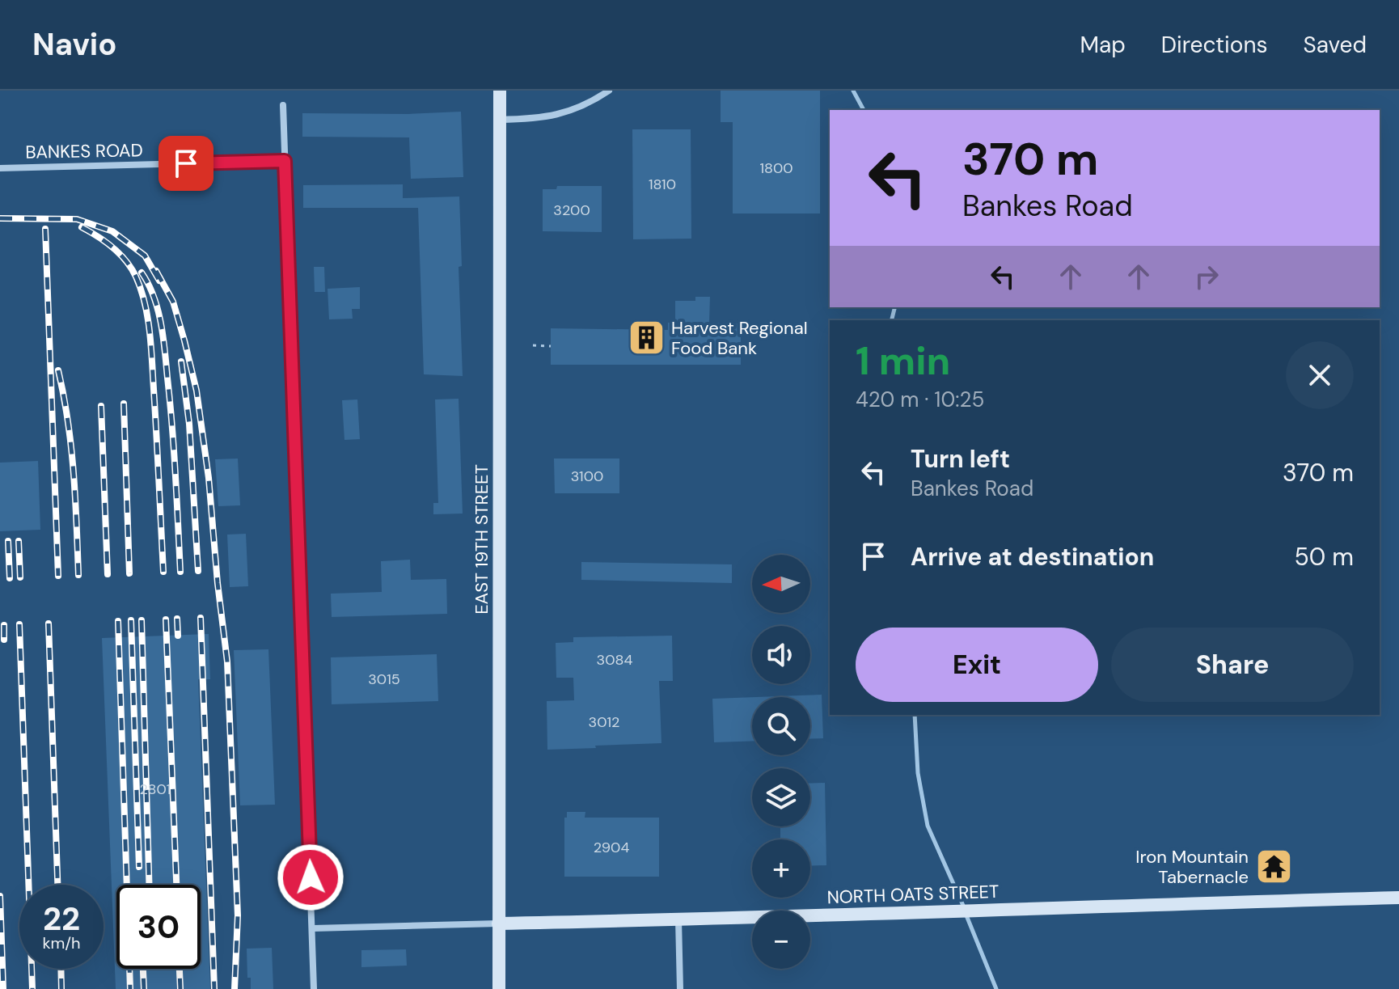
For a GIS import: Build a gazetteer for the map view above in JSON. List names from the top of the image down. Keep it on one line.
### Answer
{"streets":{"street":["BANKES ROAD","EAST 19TH STREET","NORTH OATS STREET"]},"crossings":[["EAST 19TH STREET","NORTH OATS STREET"]],"places":{"building":["Harvest Regional Food Bank"],"temple":["Iron Mountain Tabernacle"]},"house_numbers":["1800","1810","3200","3100","3084","3015","3012","2801","2904"],"north":"left","page":{"header":"Navio","nav":["Map","Directions","Saved"],"turn":["370 m","Bankes Road"],"heading":["1 min","420 m · 10:25"],"list":[{"name":"Turn left","note":"Bankes Road","value":"370 m"},{"name":"Arrive at destination","value":"50 m"}],"map_buttons":["+","−"],"buttons":["Exit","Share"],"speed":"22 km/h","limit":"30"}}
